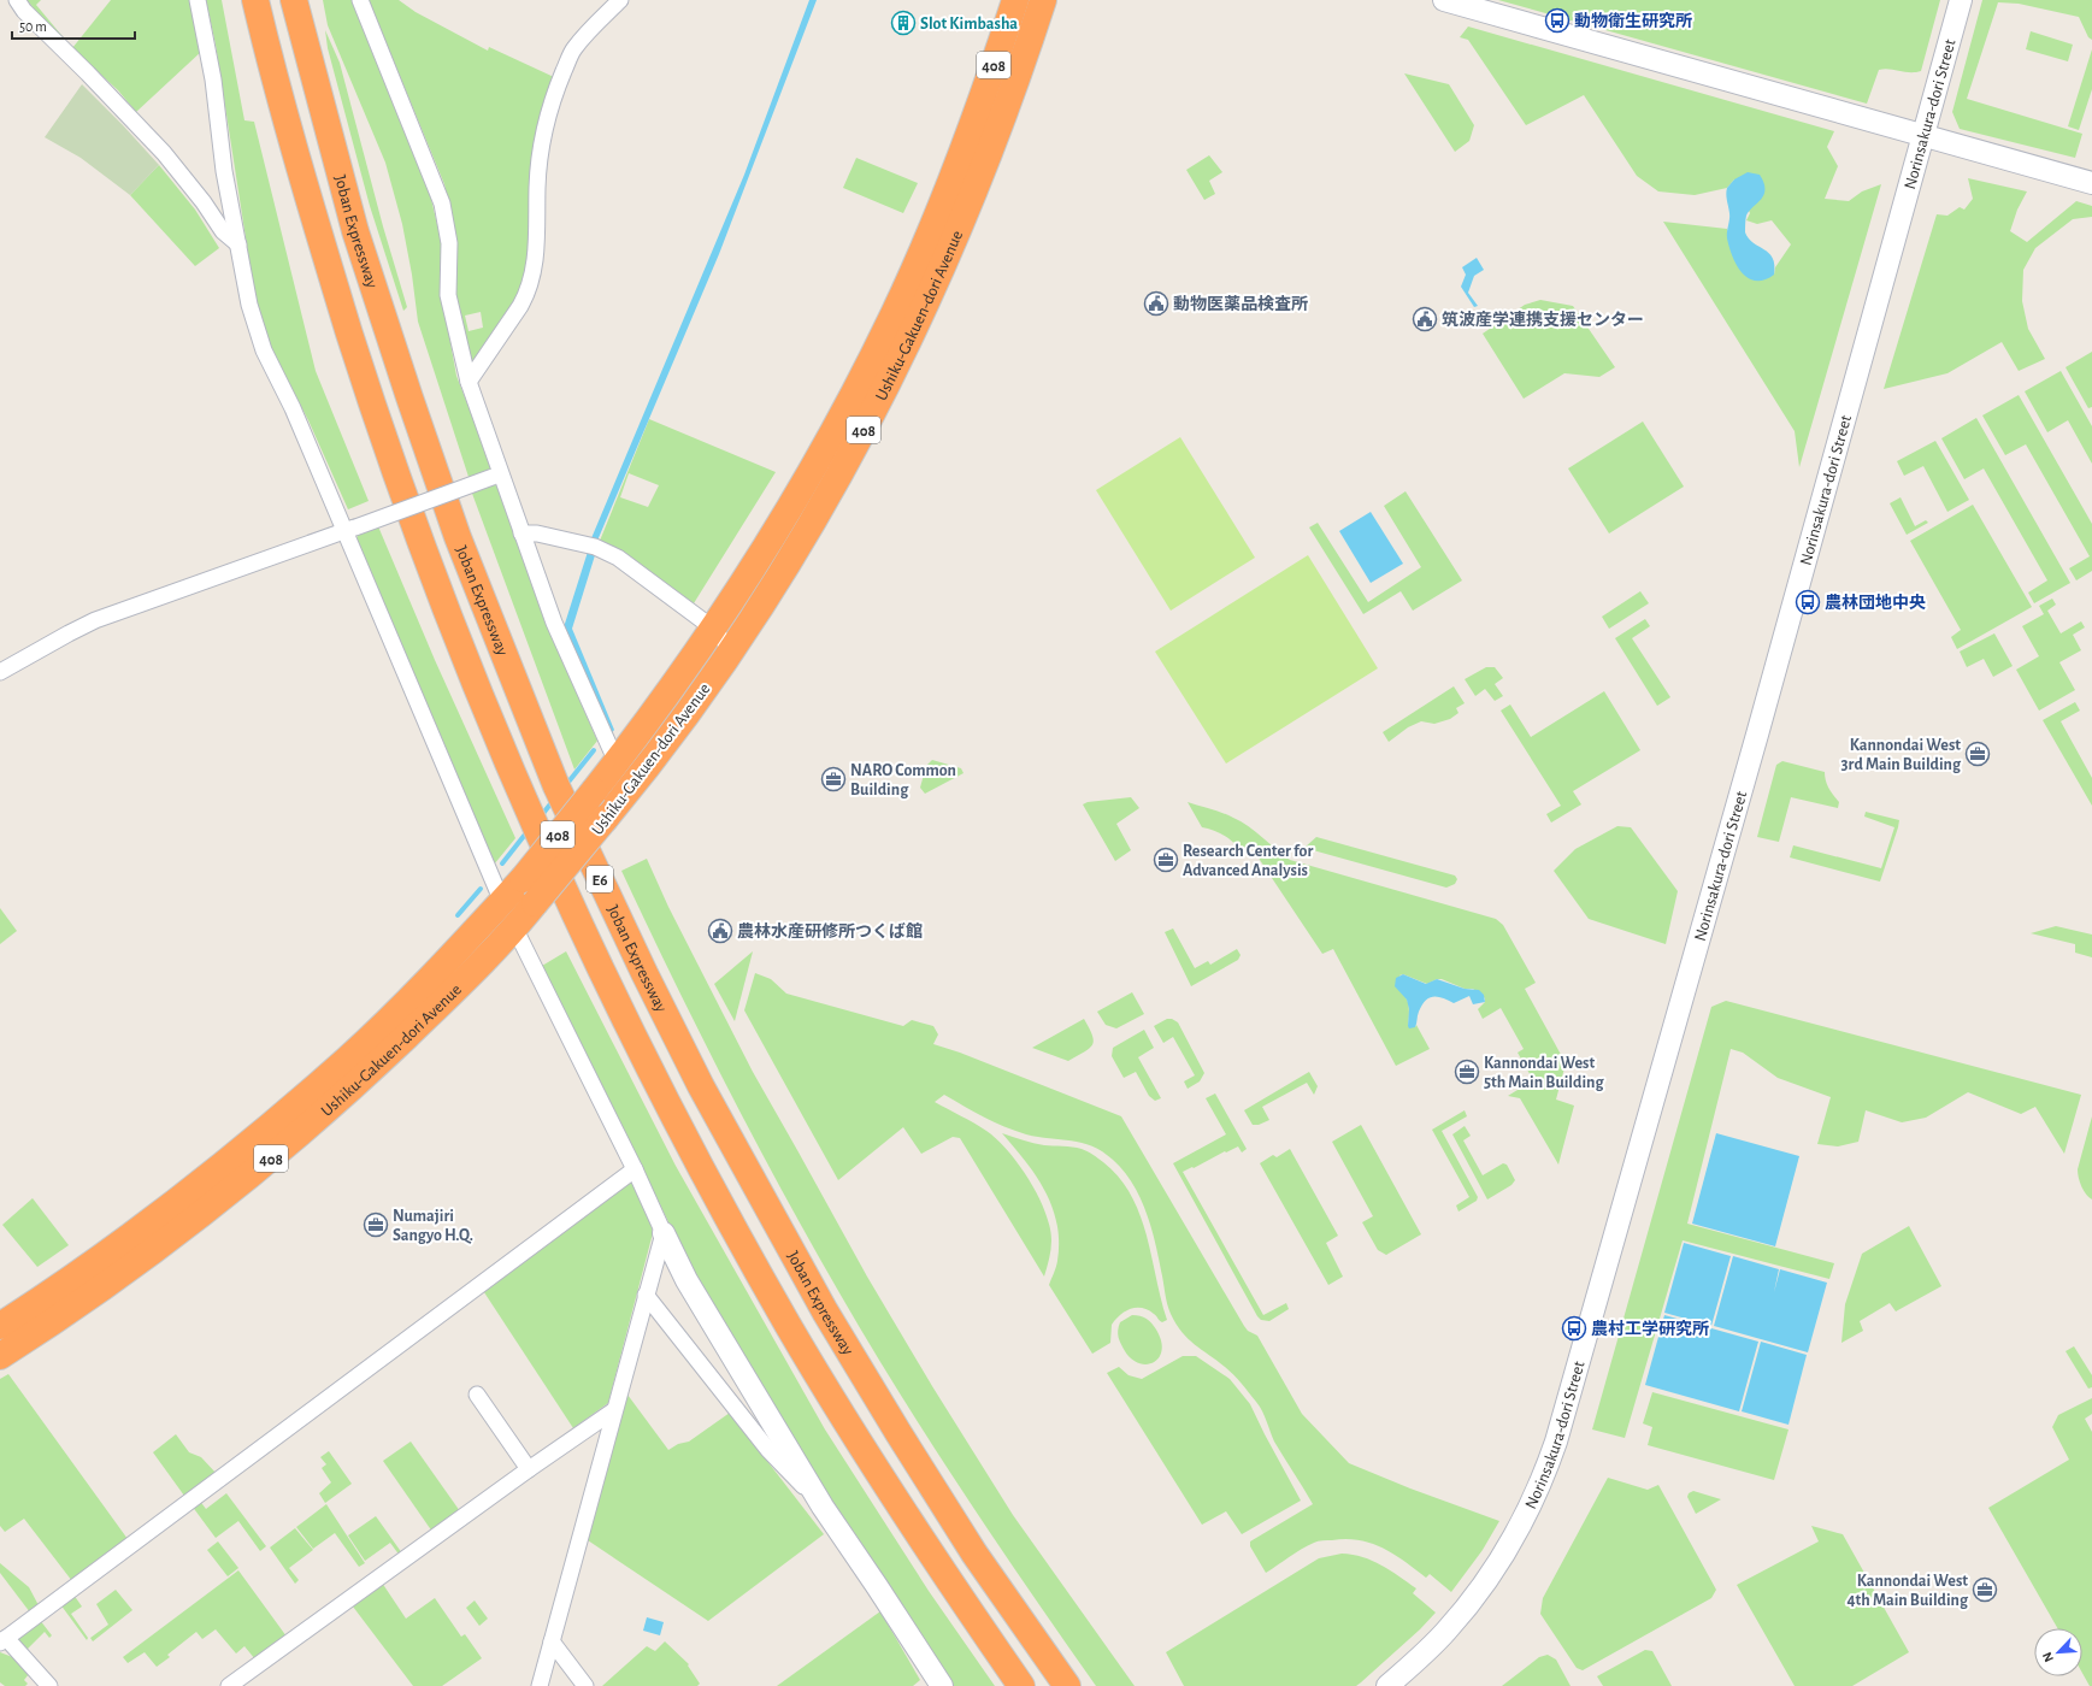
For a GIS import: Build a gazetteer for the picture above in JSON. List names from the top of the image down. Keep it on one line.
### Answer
{"streets":{"highway":["408","Joban Expressway","Ushiku-Gakuen-dori Avenue","E6"],"street":["Norinsakura-dori Street"]},"places":{"bus stop":["動物衛生研究所","農林団地中央","農村工学研究所"],"building":["Slot Kimbasha"],"public building":["動物医薬品検査所","筑波産学連携支援センター","農林水産研修所つくば館"],"office":["Kannondai West 3rd Main Building","NARO Common Building","Research Center for Advanced Analysis","Kannondai West 5th Main Building","Numajiri Sangyo H.Q.","Kannondai West 4th Main Building"]},"scale_bar":"50 m","north":"bottom left"}
